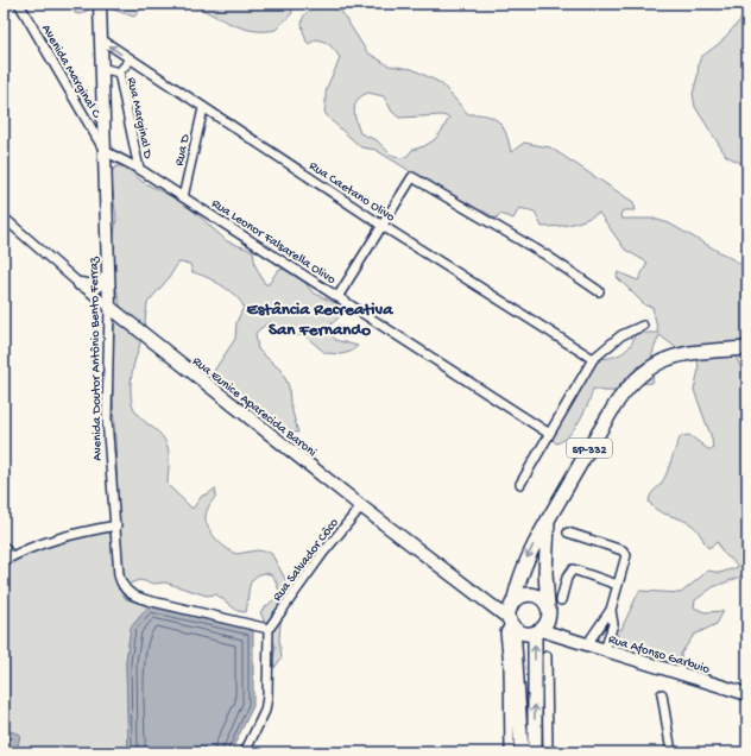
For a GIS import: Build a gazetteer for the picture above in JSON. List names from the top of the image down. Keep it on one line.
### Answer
{"streets":{"main road":["Avenida Doutor Antônio Bento Ferraz","Rua Eunice Aparecida Baroni","SP-332","Rua Afonso Garbuio"],"street":["Avenida Marginal C","Rua Marginal D","Rua D","Rua Caetano Olivo","Rua Leonor Falsarella Olivo","Rua Salvador Côco"]},"crossings":[["Avenida Marginal C","Rua Leonor Falsarella Olivo"],["Avenida Marginal C","Avenida Doutor Antônio Bento Ferraz"],["Rua Marginal D","Rua Leonor Falsarella Olivo"],["Rua D","Rua Caetano Olivo"],["Rua D","Rua Leonor Falsarella Olivo"],["Rua Caetano Olivo","Avenida Doutor Antônio Bento Ferraz"],["Rua Leonor Falsarella Olivo","Avenida Doutor Antônio Bento Ferraz"],["Avenida Doutor Antônio Bento Ferraz","Rua Eunice Aparecida Baroni"],["Avenida Doutor Antônio Bento Ferraz","Rua Salvador Côco"],["Rua Eunice Aparecida Baroni","SP-332"],["Rua Eunice Aparecida Baroni","Rua Salvador Côco"],["Rua Eunice Aparecida Baroni","Rua Afonso Garbuio"],["SP-332","Rua Afonso Garbuio"]],"districts":["Estância Recreativa San Fernando"]}
